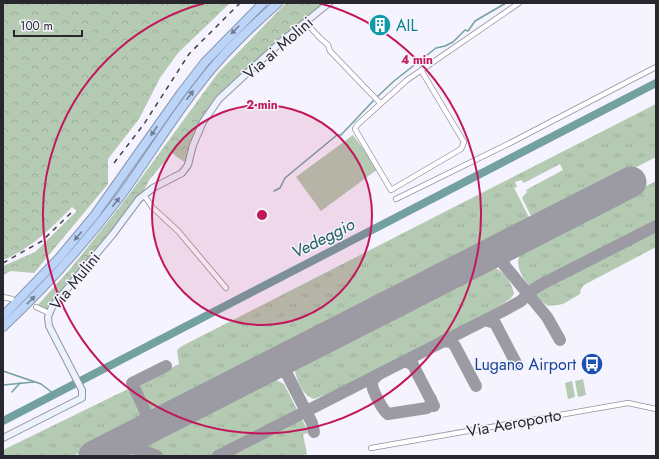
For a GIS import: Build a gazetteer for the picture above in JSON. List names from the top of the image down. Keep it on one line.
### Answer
{"streets":{"street":["Via ai Molini","Via Mulini","Via Aeroporto"]},"crossings":[["Via ai Molini","Via Mulini"]],"water":["Vedeggio"],"places":{"building":["AIL"],"bus stop":["Lugano Airport"]},"scale_bar":"100 m","rings":["4 min","2 min"]}
